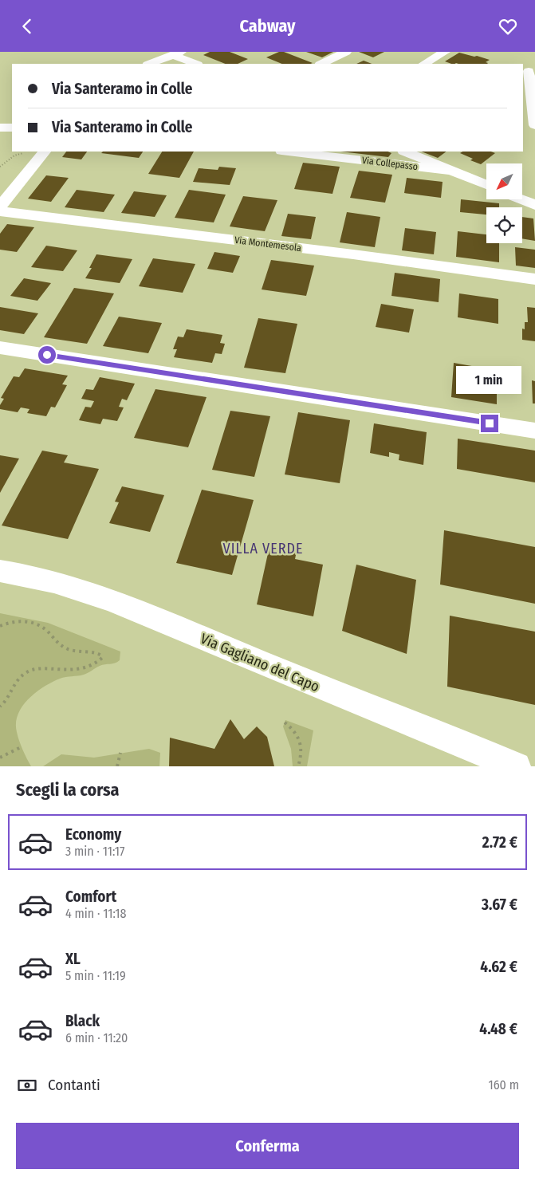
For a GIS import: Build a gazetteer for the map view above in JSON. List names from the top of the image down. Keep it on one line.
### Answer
{"streets":{"street":["Via Collepasso","Via Montemesola","Via Gagliano del Capo"]},"districts":["VILLA VERDE"],"north":"bottom left","page":{"header":"Cabway","banner":["Via Santeramo in Colle","Via Santeramo in Colle"],"bubble":"1 min","heading":"Scegli la corsa","list":[{"name":"Economy","note":"3 min · 11:17","value":"2.72 €"},{"name":"Comfort","note":"4 min · 11:18","value":"3.67 €"},{"name":"XL","note":"5 min · 11:19","value":"4.62 €"},{"name":"Black","note":"6 min · 11:20","value":"4.48 €"}],"pay":["Contanti","160 m"],"buttons":"Conferma"}}
